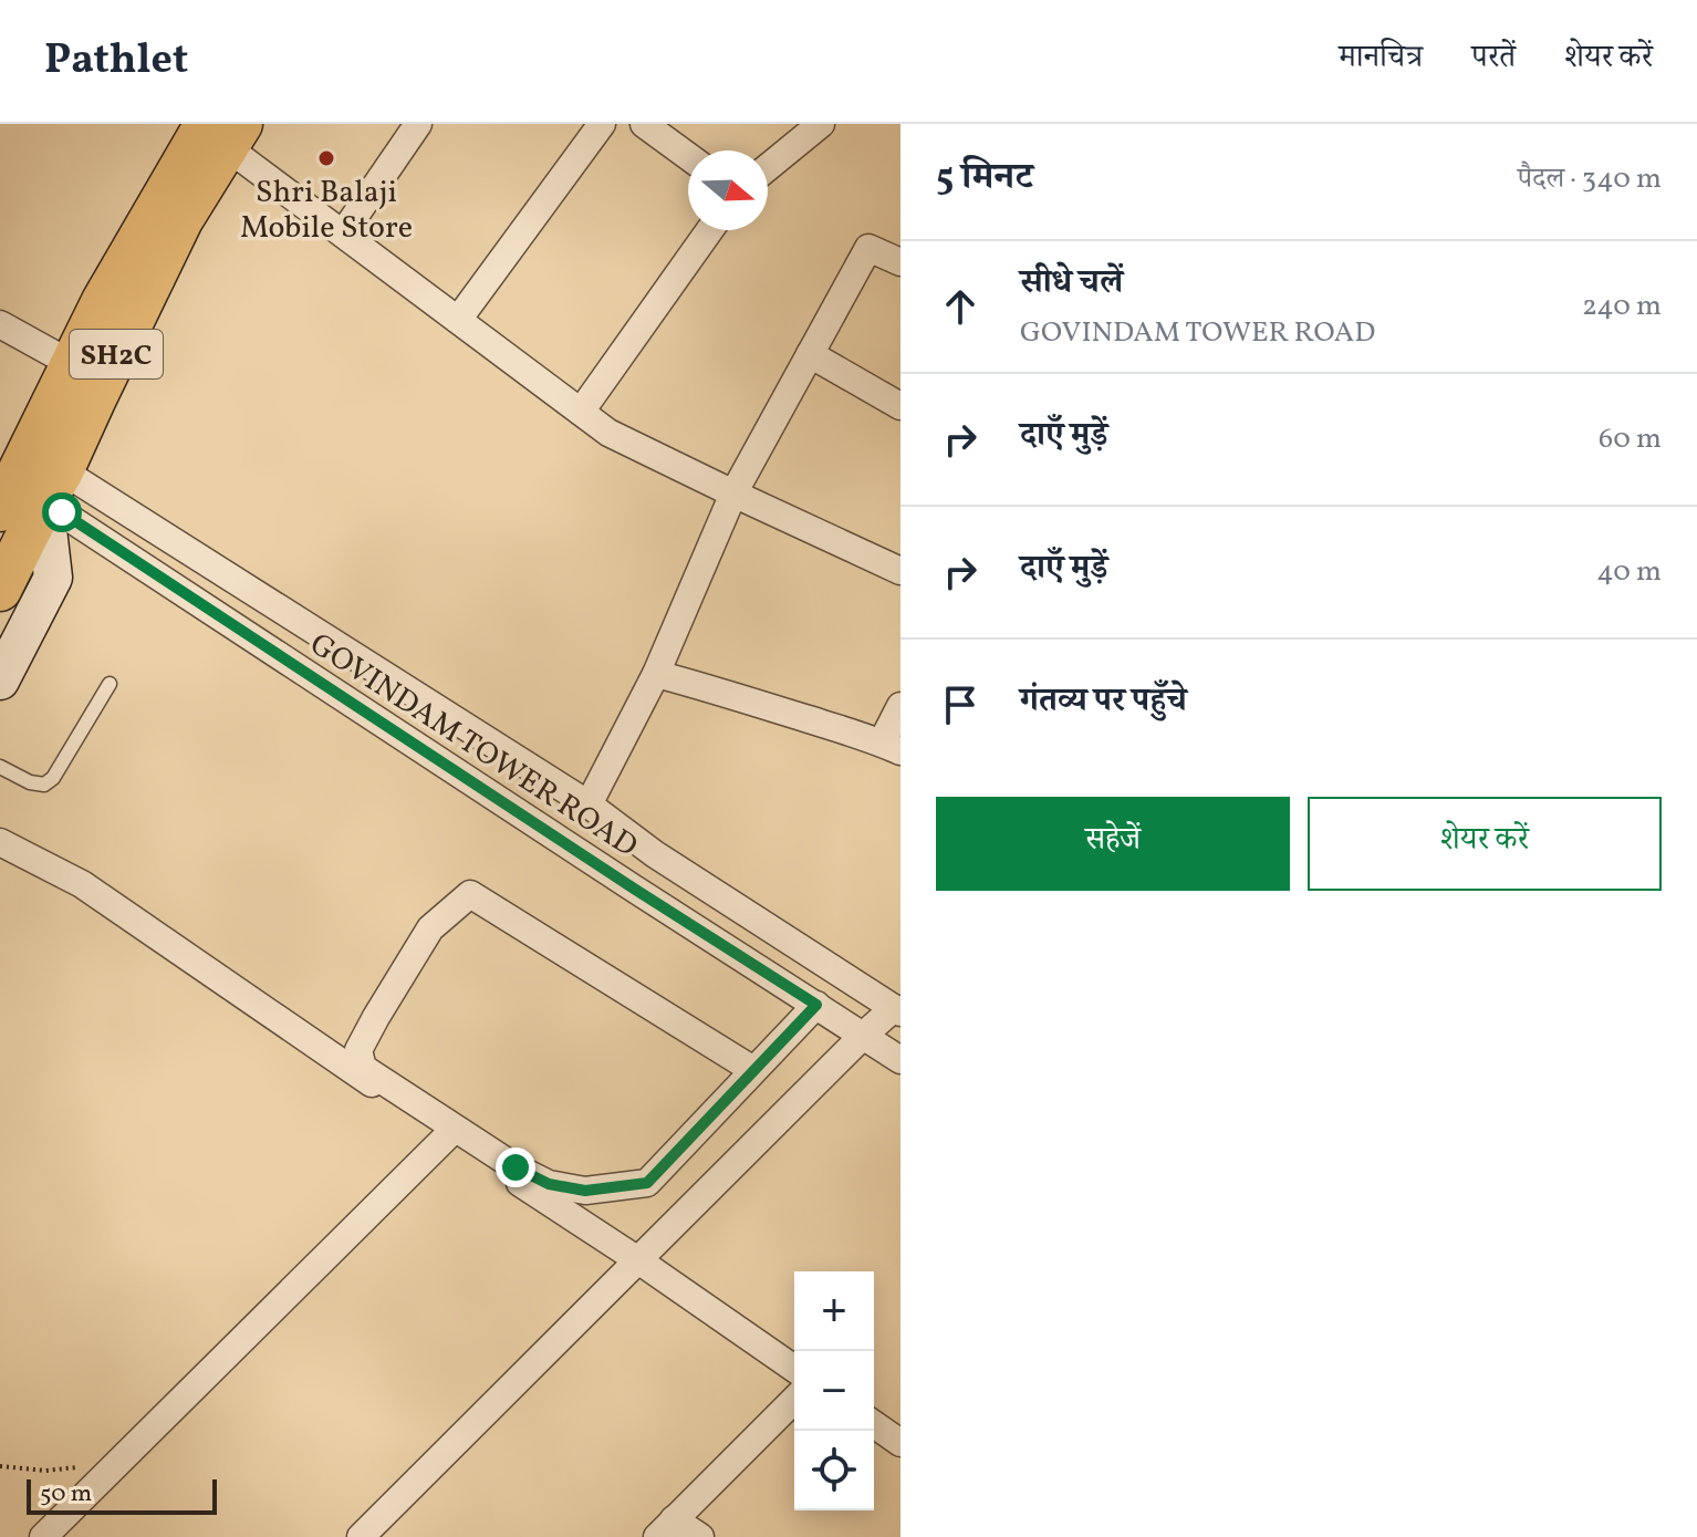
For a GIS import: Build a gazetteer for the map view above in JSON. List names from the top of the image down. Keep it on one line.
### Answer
{"streets":{"main road":["SH2C"],"street":["GOVINDAM TOWER ROAD"]},"crossings":[["SH2C","GOVINDAM TOWER ROAD"]],"places":["Shri Balaji Mobile Store"],"scale_bar":"50 m","north":"right","page":{"header":"Pathlet","nav":["मानचित्र","परतें","शेयर करें"],"heading":["5 मिनट","पैदल · 340 m"],"list":[["सीधे चलें","GOVINDAM TOWER ROAD","240 m"],["दाएँ मुड़ें","60 m"],["दाएँ मुड़ें","40 m"],"गंतव्य पर पहुँचे"],"buttons":["सहेजें","शेयर करें"],"map_buttons":["+","−"],"scale":"50 m"}}
